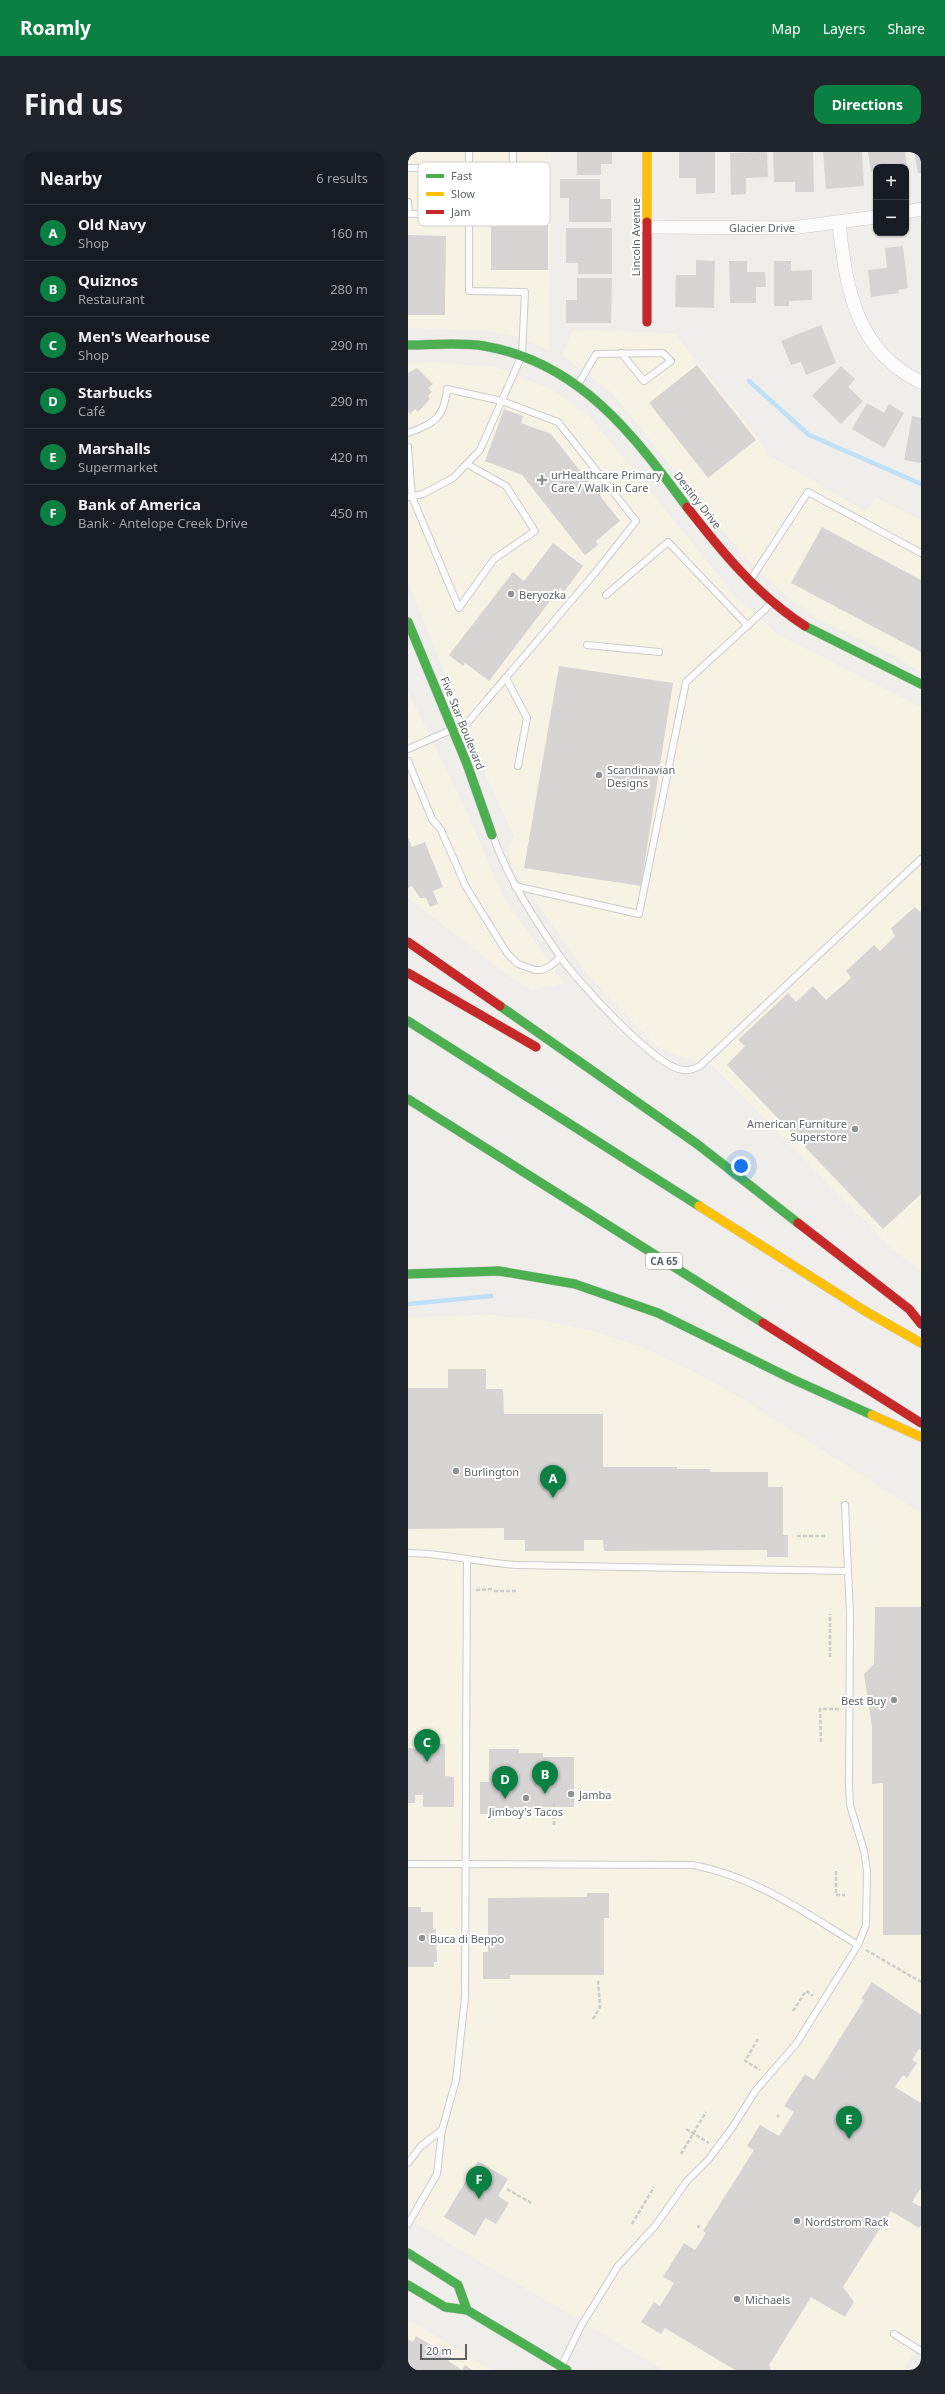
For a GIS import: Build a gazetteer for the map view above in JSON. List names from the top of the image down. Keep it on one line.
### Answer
{"streets":{"main road":["Lincoln Avenue","Destiny Drive","Five Star Boulevard","CA 65"],"street":["Glacier Drive"]},"crossings":[["Glacier Drive","Lincoln Avenue"]],"places":{"health":["urHealthcare Primary Care / Walk in Care"],"other":["Beryozka","Scandinavian Designs","American Furniture Superstore","Burlington","Best Buy","Jamba","Jimboy's Tacos","Buca di Beppo","Nordstrom Rack","Michaels"]},"legend":["Fast","Slow","Jam"],"scale_bar":"20 m","page":{"header":"Roamly","nav":["Map","Layers","Share"],"title":"Find us","buttons":"Directions","heading":["Nearby","6 results"],"map_buttons":["+","−"],"list":[{"mark":"A","name":"Old Navy","note":"Shop","value":"160 m"},{"mark":"B","name":"Quiznos","note":"Restaurant","value":"280 m"},{"mark":"C","name":"Men's Wearhouse","note":"Shop","value":"290 m"},{"mark":"D","name":"Starbucks","note":"Café","value":"290 m"},{"mark":"E","name":"Marshalls","note":"Supermarket","value":"420 m"},{"mark":"F","name":"Bank of America","note":"Bank · Antelope Creek Drive","value":"450 m"}],"pins":["A","C","B","D","E","F"],"scale":"20 m"}}
